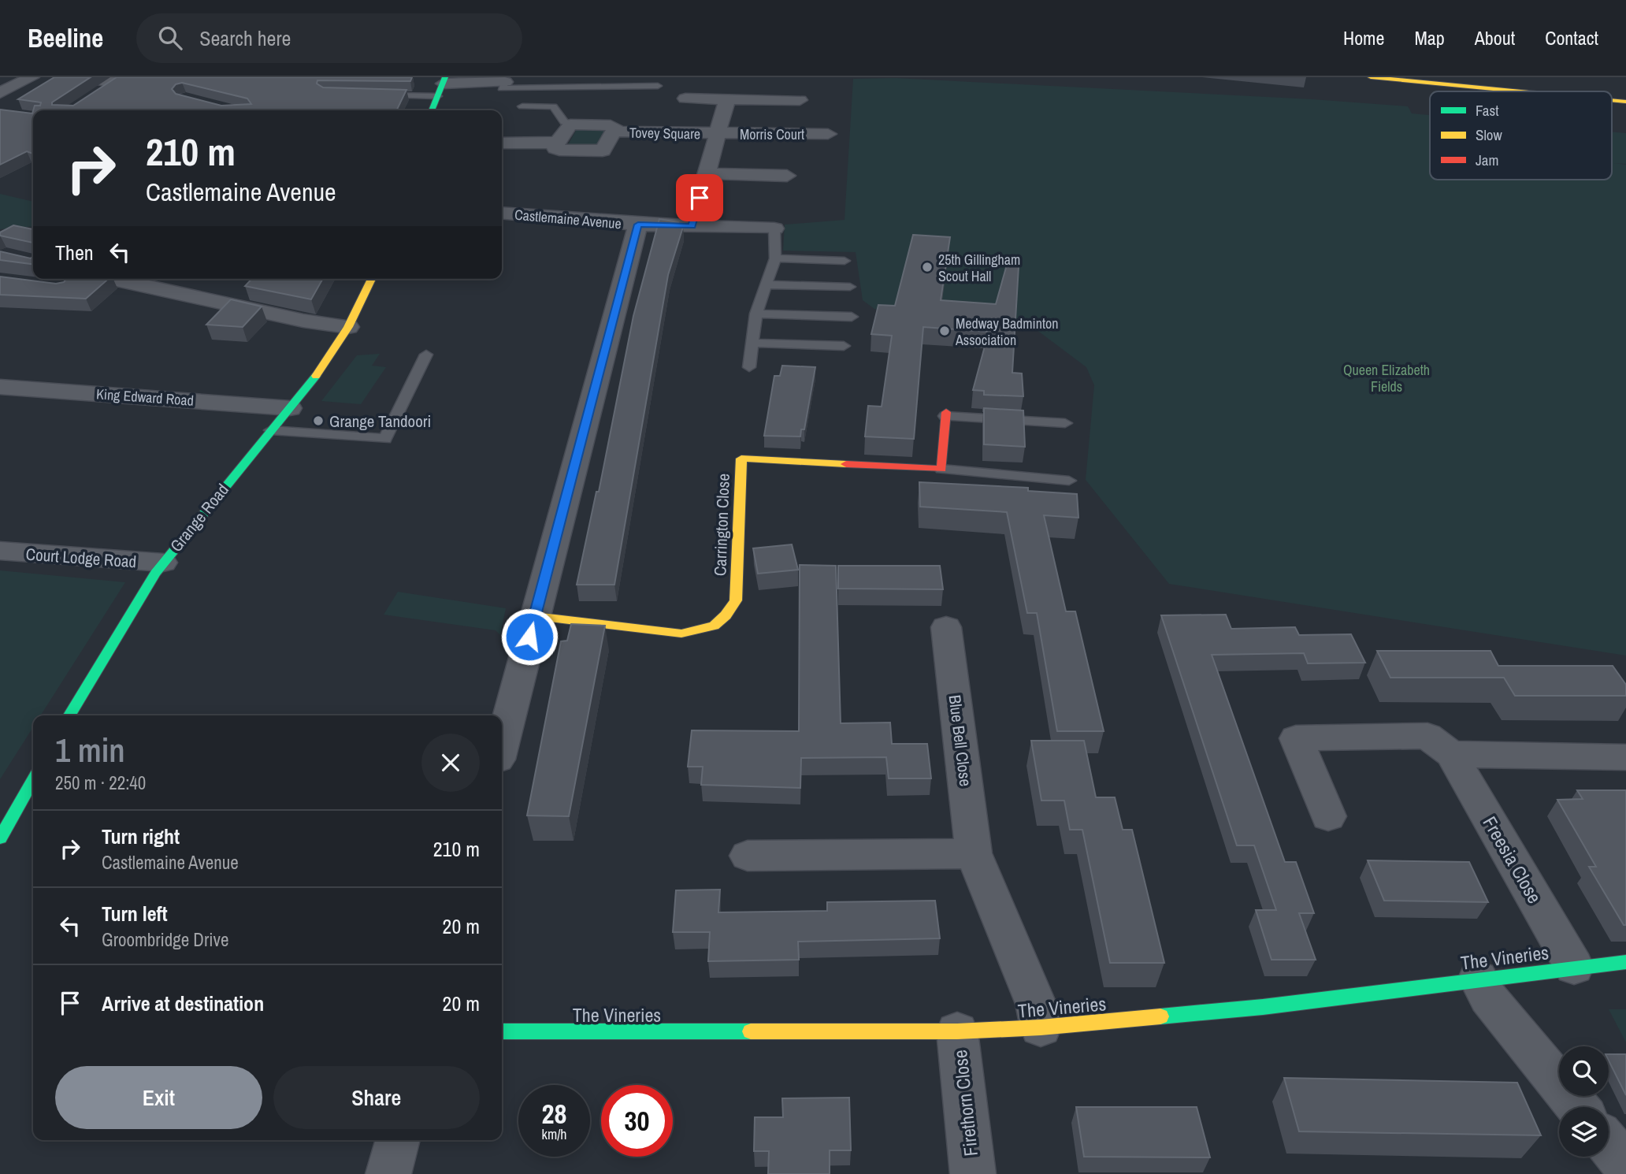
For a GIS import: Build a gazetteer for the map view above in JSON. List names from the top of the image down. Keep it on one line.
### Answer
{"streets":{"street":["Tovey Square","Morris Court","Castlemaine Avenue","King Edward Road","Grange Road","Carrington Close","Court Lodge Road","Blue Bell Close","Freesia Close","The Vineries","Firethorn Close"]},"crossings":[["Tovey Square","Morris Court"],["Castlemaine Avenue","Carrington Close"],["King Edward Road","Grange Road"],["Grange Road","Court Lodge Road"],["Blue Bell Close","The Vineries"],["Freesia Close","The Vineries"],["The Vineries","Firethorn Close"]],"parks":["Queen Elizabeth Fields"],"places":["25th Gillingham Scout Hall","Medway Badminton Association","Grange Tandoori"],"legend":["Fast","Slow","Jam"],"page":{"header":"Beeline","search":"Search here","nav":["Home","Map","About","Contact"],"turn":["210 m","Castlemaine Avenue"],"then":"Then","heading":["1 min","250 m · 22:40"],"list":[{"name":"Turn right","note":"Castlemaine Avenue","value":"210 m"},{"name":"Turn left","note":"Groombridge Drive","value":"20 m"},{"name":"Arrive at destination","value":"20 m"}],"buttons":["Exit","Share"],"speed":"28 km/h","limit":"30"}}
